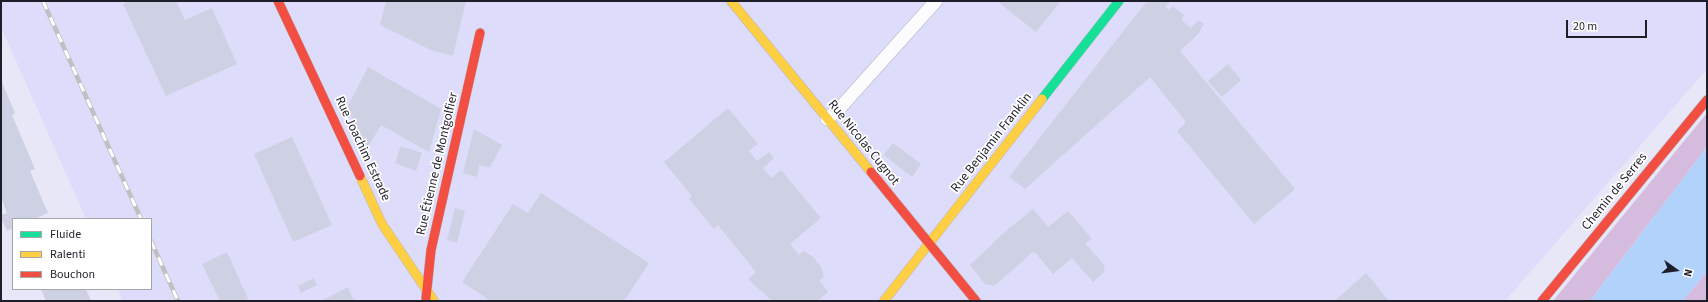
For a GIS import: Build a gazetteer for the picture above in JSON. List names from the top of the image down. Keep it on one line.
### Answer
{"streets":{"street":["Rue Nicolas Cugnot","Rue Benjamin Franklin","Rue Joachim Estrade","Rue Étienne de Montgolfier","Chemin de Serres"]},"crossings":[["Rue Nicolas Cugnot","Rue Benjamin Franklin"],["Rue Joachim Estrade","Rue Étienne de Montgolfier"]],"legend":["Fluide","Ralenti","Bouchon"],"scale_bar":"20 m","north":"right"}
